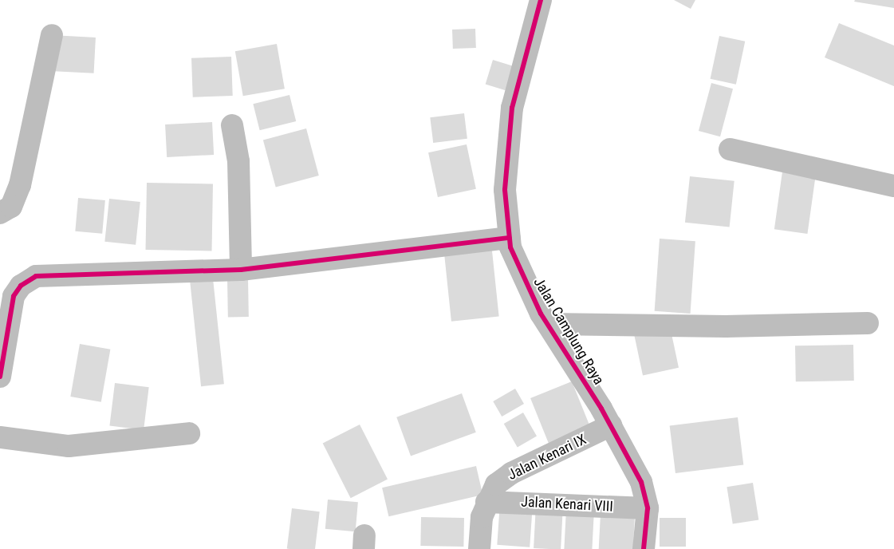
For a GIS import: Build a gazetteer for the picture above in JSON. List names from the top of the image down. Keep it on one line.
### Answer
{"streets":{"street":["Jalan Camplung Raya","Jalan Kenari IX","Jalan Kenari VIII"]},"crossings":[["Jalan Camplung Raya","Jalan Kenari IX"],["Jalan Camplung Raya","Jalan Kenari VIII"],["Jalan Kenari IX","Jalan Kenari VIII"]]}
